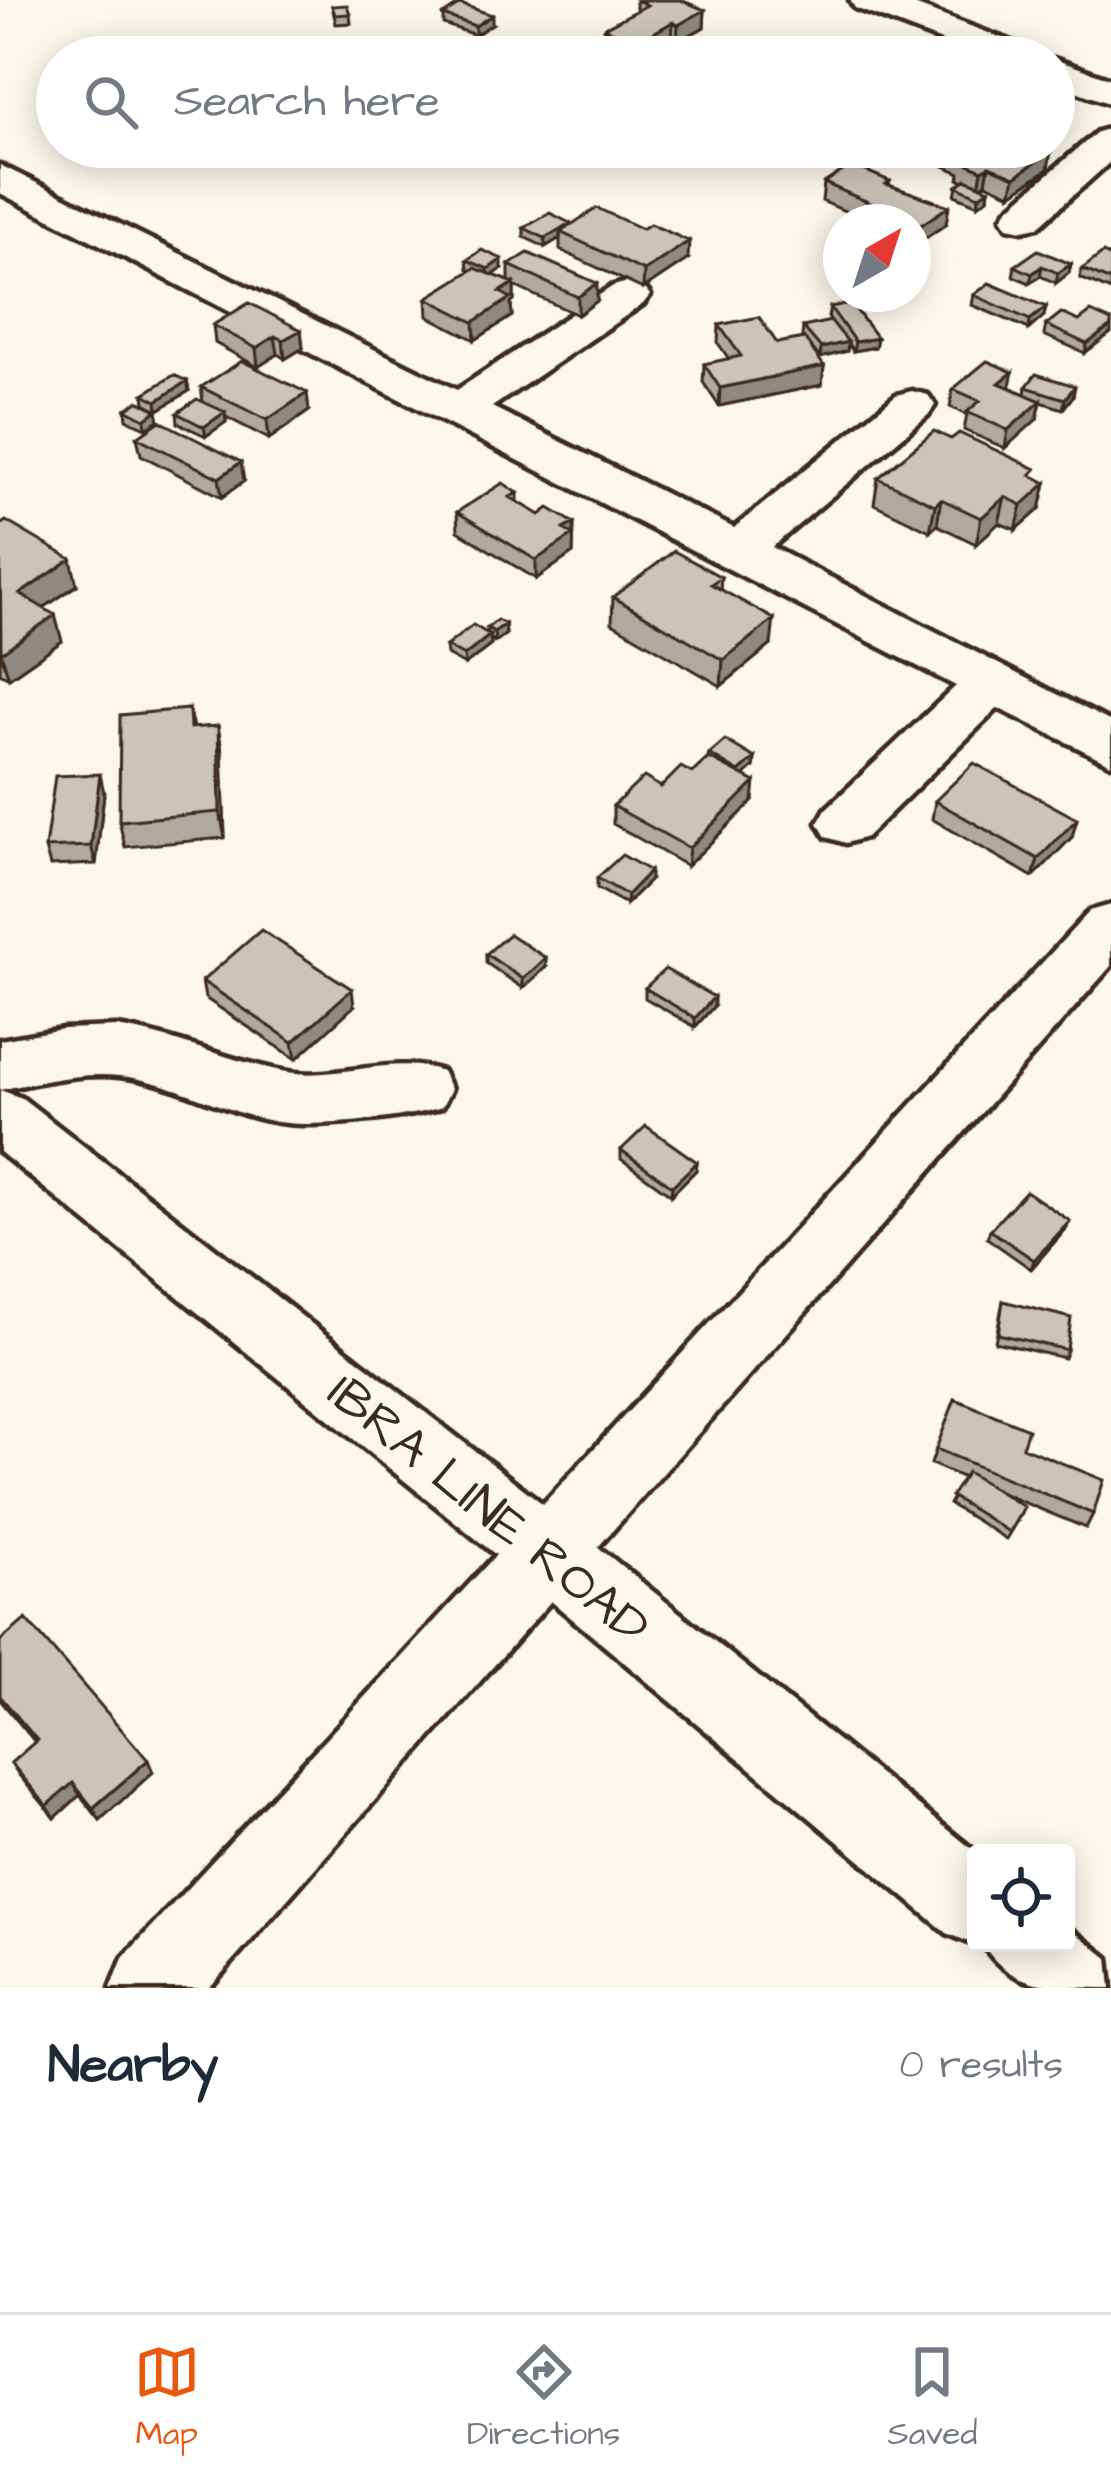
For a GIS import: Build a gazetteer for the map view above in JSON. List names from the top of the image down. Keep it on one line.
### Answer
{"streets":{"street":["IBRA LINE ROAD"]},"north":"top right","page":{"search":"Search here","heading":["Nearby","0 results"],"nav":["Map","Directions","Saved"]}}
